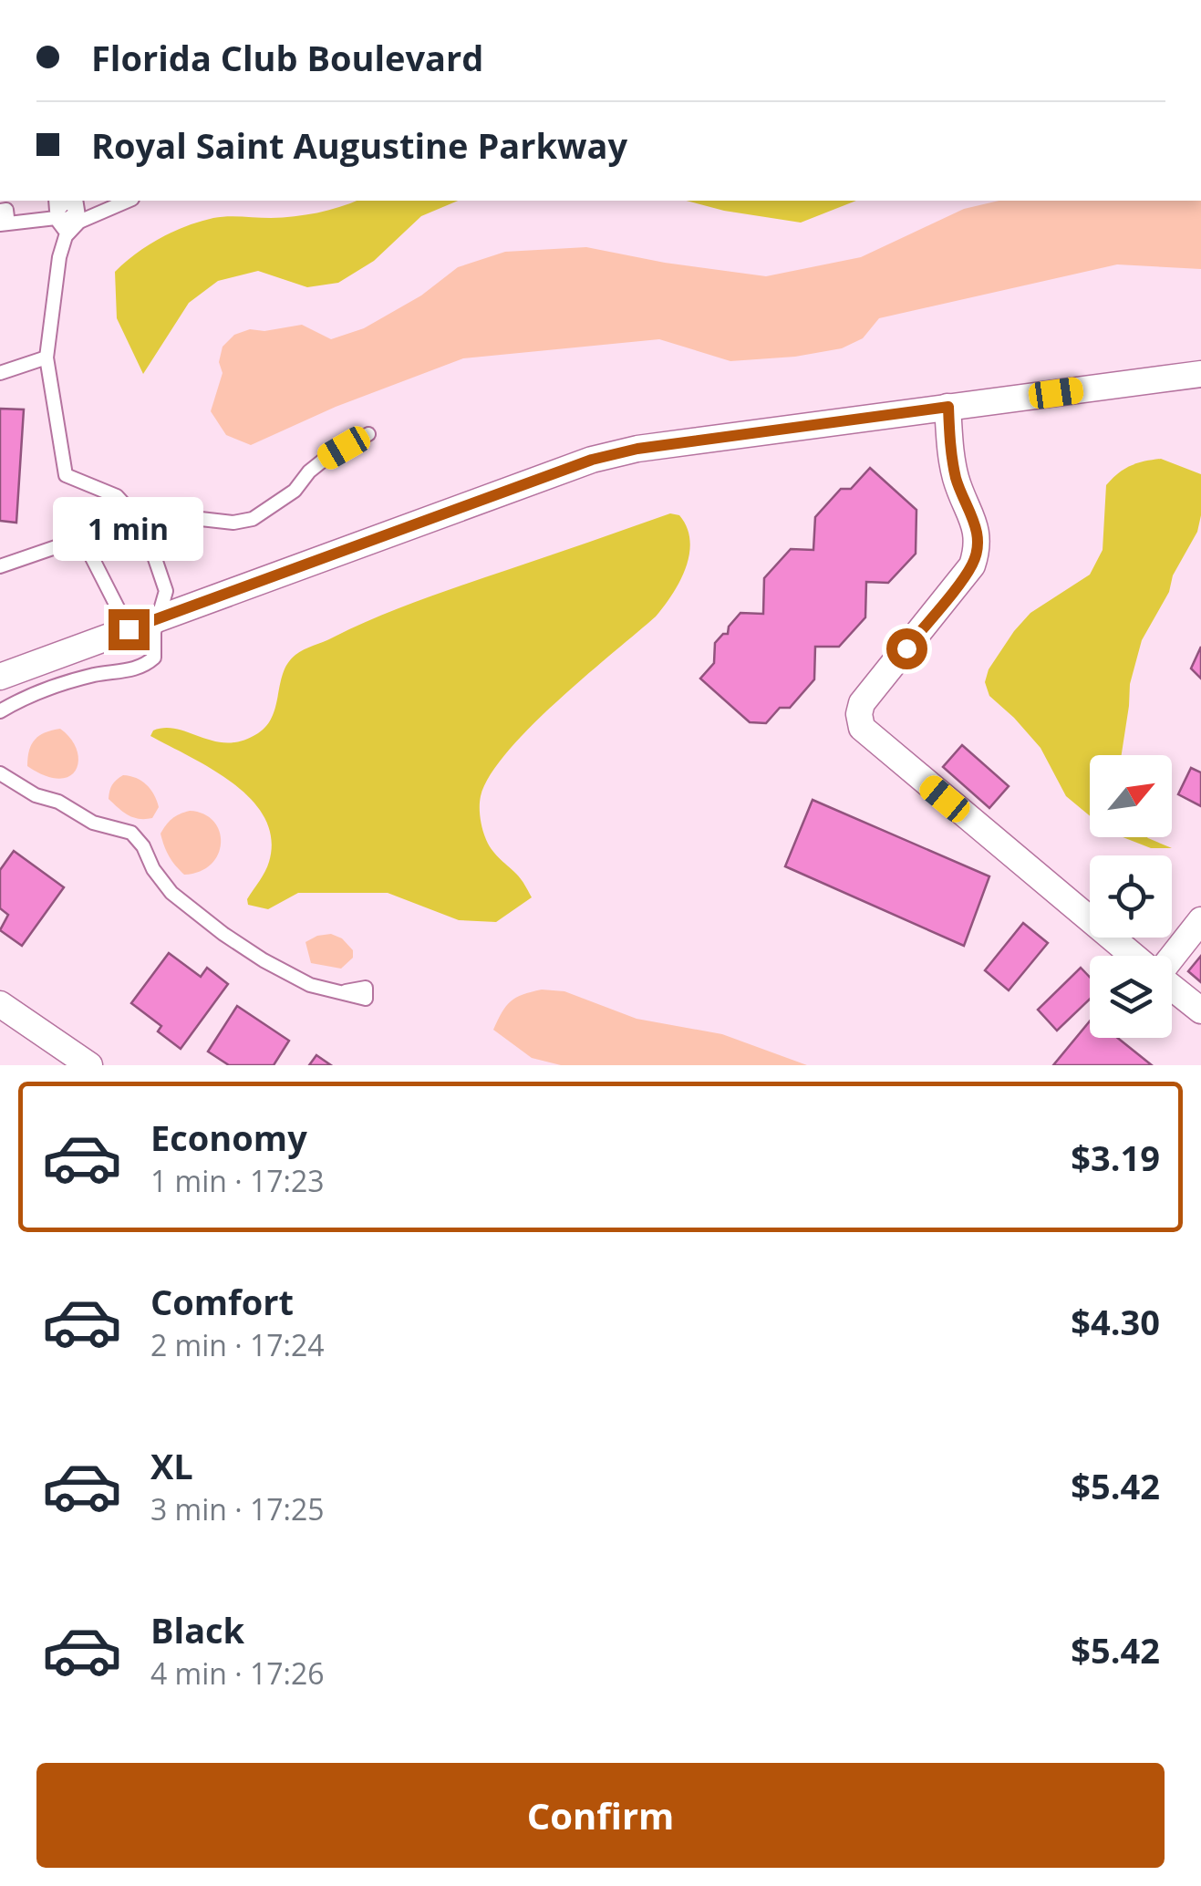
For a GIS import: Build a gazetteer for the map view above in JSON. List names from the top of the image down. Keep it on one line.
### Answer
{"north":"top right","page":{"banner":["Florida Club Boulevard","Royal Saint Augustine Parkway"],"bubble":"1 min","list":[{"name":"Economy","note":"1 min · 17:23","value":"$3.19"},{"name":"Comfort","note":"2 min · 17:24","value":"$4.30"},{"name":"XL","note":"3 min · 17:25","value":"$5.42"},{"name":"Black","note":"4 min · 17:26","value":"$5.42"}],"buttons":"Confirm"}}
